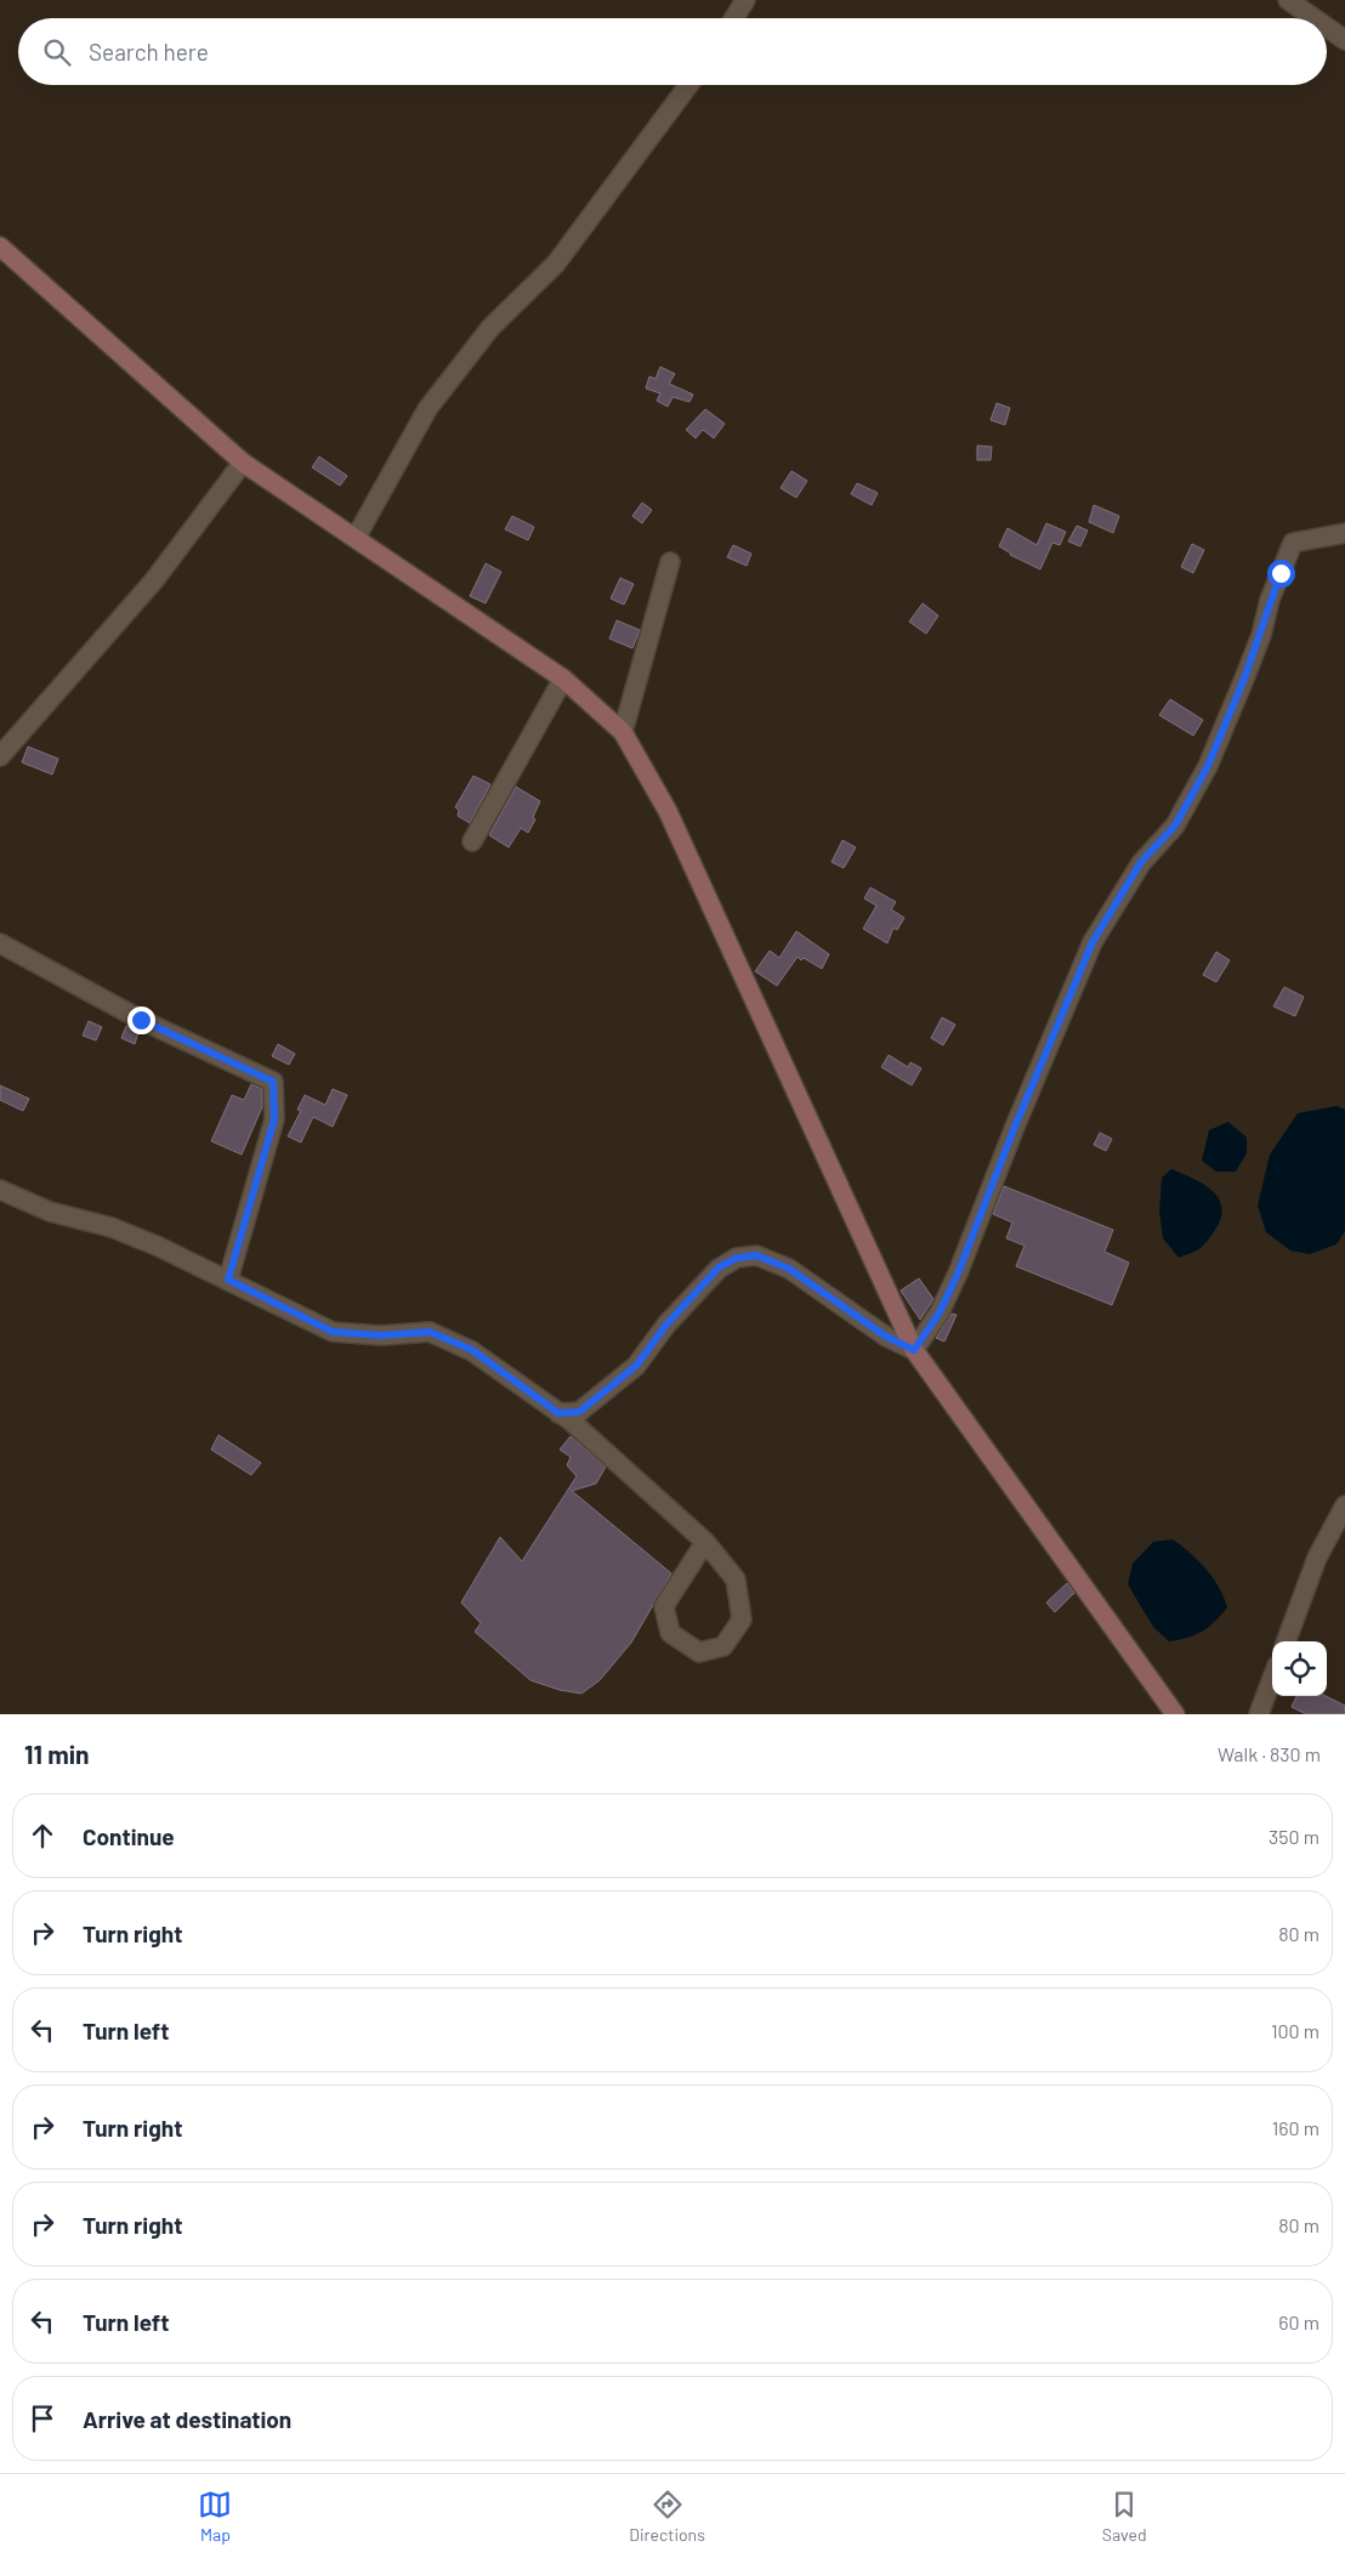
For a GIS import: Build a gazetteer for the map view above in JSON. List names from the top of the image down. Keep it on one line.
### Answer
{"page":{"search":"Search here","heading":["11 min","Walk · 830 m"],"list":[["Continue","350 m"],["Turn right","80 m"],["Turn left","100 m"],["Turn right","160 m"],["Turn right","80 m"],["Turn left","60 m"],"Arrive at destination"],"nav":["Map","Directions","Saved"]}}
